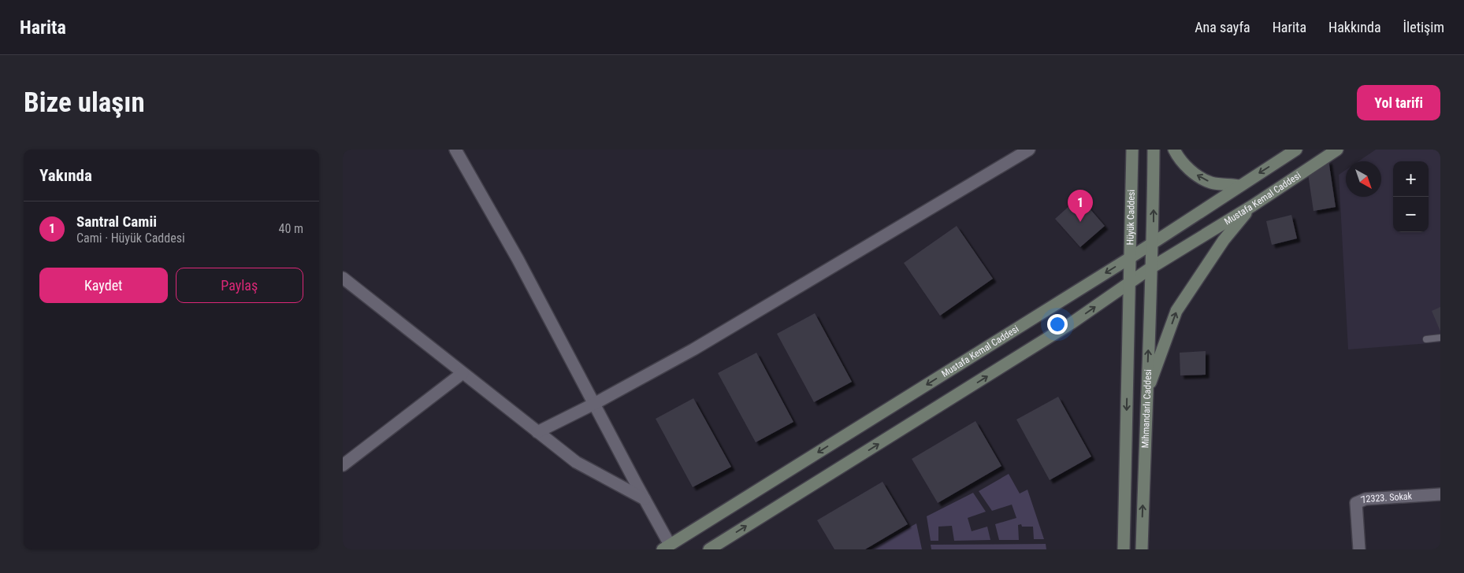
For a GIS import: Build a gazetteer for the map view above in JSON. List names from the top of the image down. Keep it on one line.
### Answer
{"streets":{"main road":["Mustafa Kemal Caddesi","Hüyük Caddesi","Mihmandarlı Caddesi"],"street":["72323. Sokak"]},"crossings":[["Mustafa Kemal Caddesi","Hüyük Caddesi"],["Mustafa Kemal Caddesi","Mihmandarlı Caddesi"],["Hüyük Caddesi","Mihmandarlı Caddesi"]],"north":"bottom right","page":{"header":"Harita","nav":["Ana sayfa","Harita","Hakkında","İletişim"],"buttons":["Yol tarifi",["Kaydet","Paylaş"]],"title":"Bize ulaşın","heading":"Yakında","map_buttons":["+","−"],"pins":"1","list":[{"mark":"1","name":"Santral Camii","note":"Cami · Hüyük Caddesi","value":"40 m"}]}}
